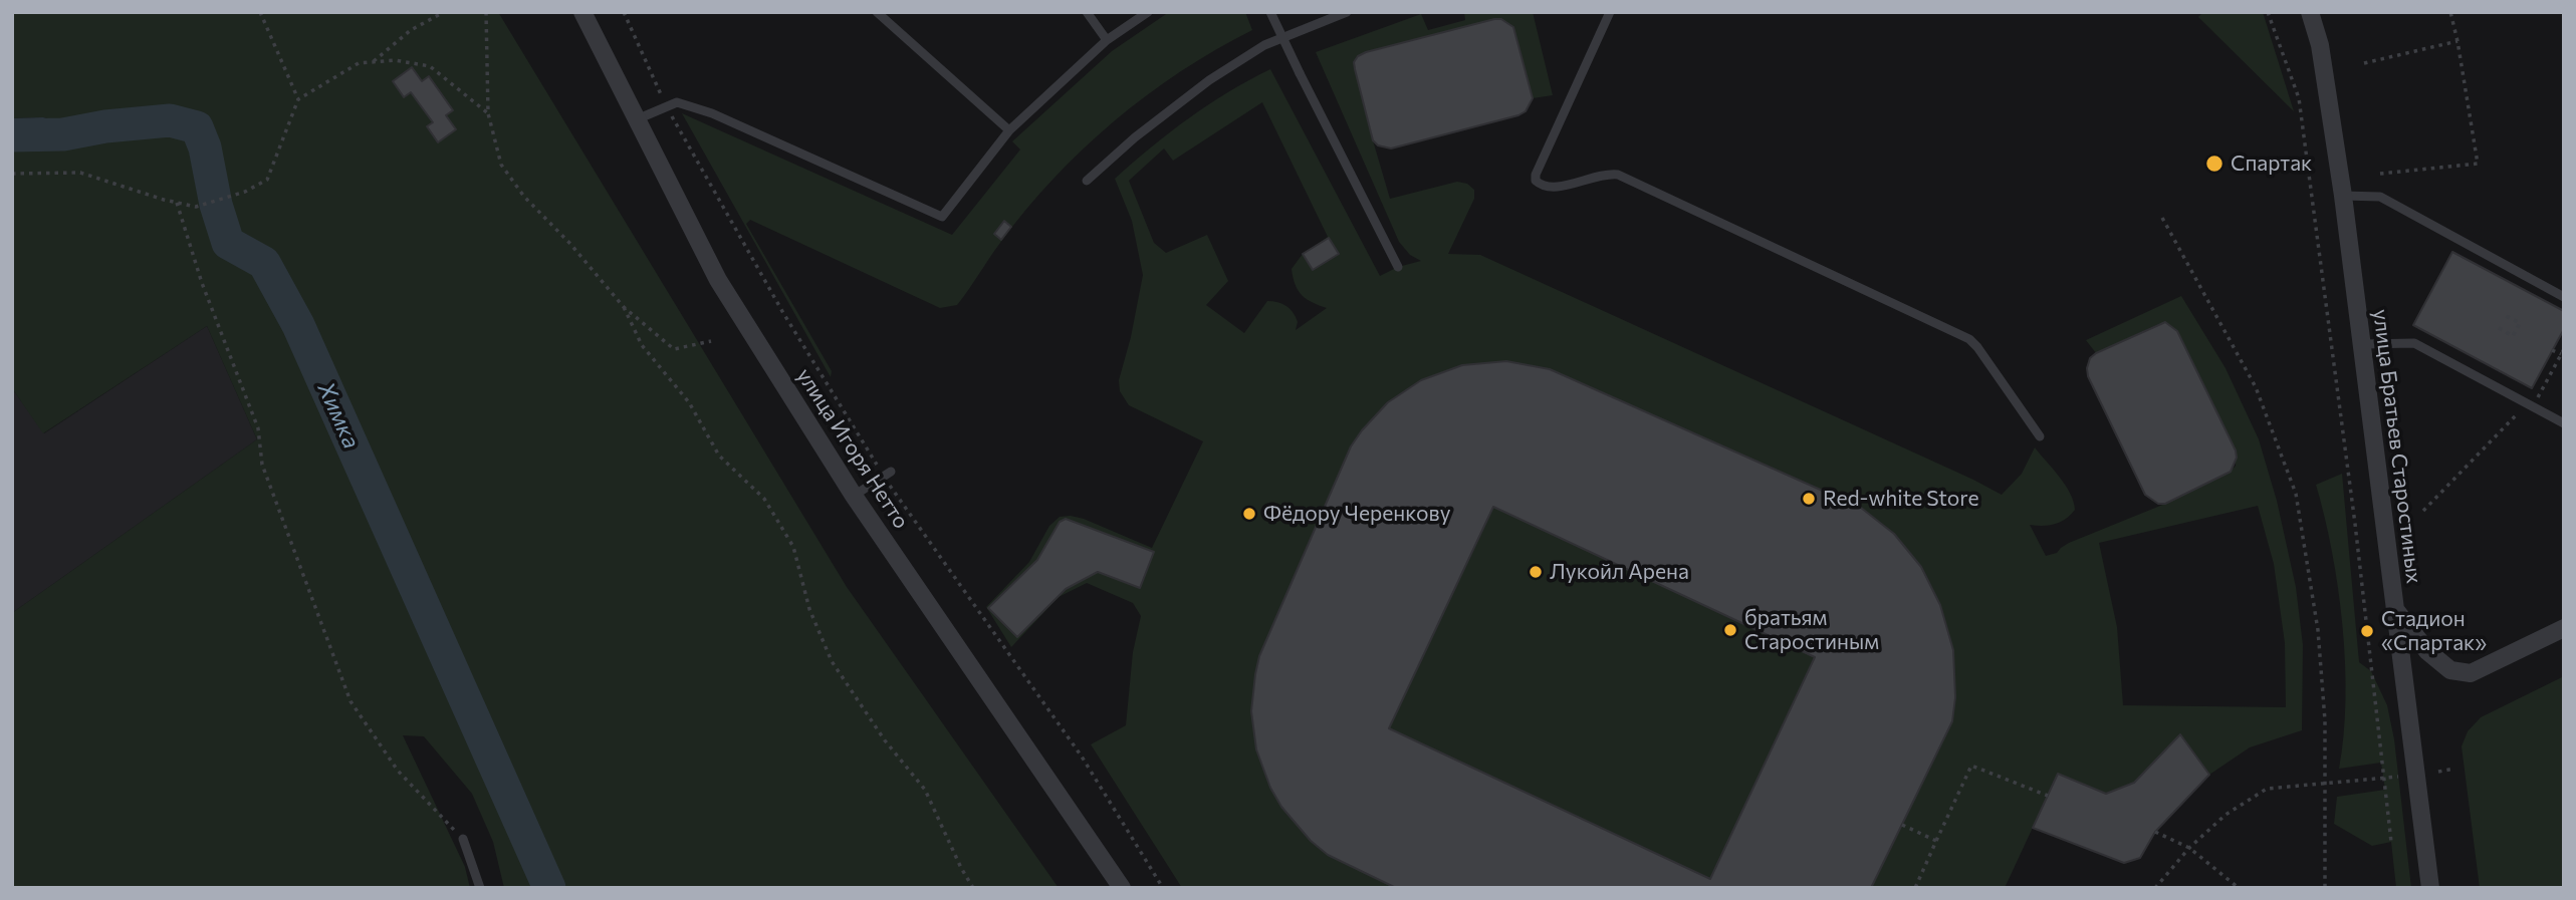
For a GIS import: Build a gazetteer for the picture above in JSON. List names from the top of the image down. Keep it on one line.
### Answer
{"streets":{"street":["улица Братьев Старостиных","улица Игоря Нетто"]},"water":["Химка"],"places":["Спартак","Red-white Store","Фёдору Черенкову","Лукойл Арена","братьям Старостиным","Стадион «Спартак»"]}
